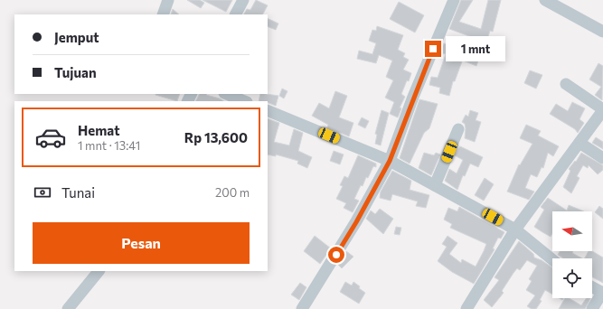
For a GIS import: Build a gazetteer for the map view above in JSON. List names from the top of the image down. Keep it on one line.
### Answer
{"north":"left","page":{"banner":["Jemput","Tujuan"],"bubble":"1 mnt","list":[{"name":"Hemat","note":"1 mnt · 13:41","value":"Rp 13,600"}],"pay":["Tunai","200 m"],"buttons":"Pesan"}}
